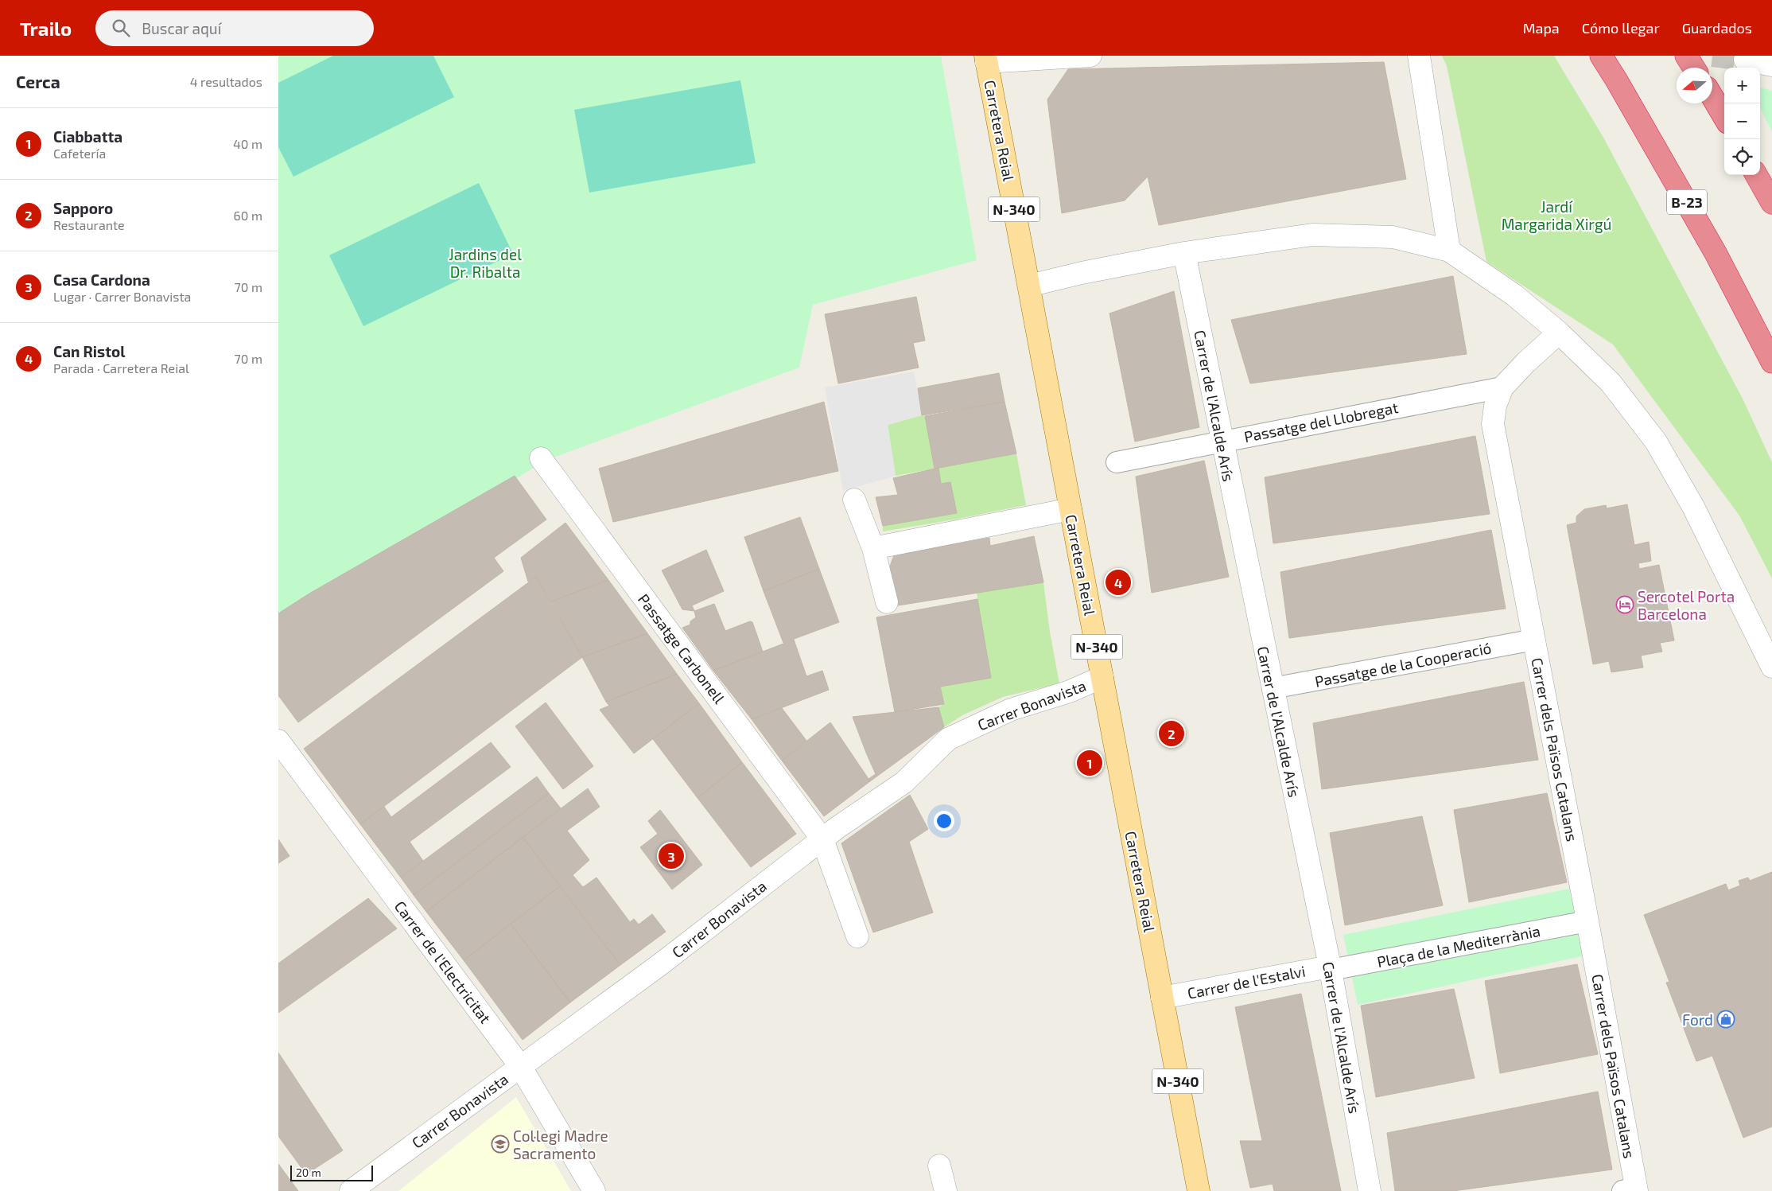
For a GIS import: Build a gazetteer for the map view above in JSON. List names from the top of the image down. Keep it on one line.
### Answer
{"streets":{"highway":["B-23"],"main road":["Carretera Reial","N-340"],"street":["Carrer de l'Alcalde Arís","Passatge del Llobregat","Passatge Carbonell","Passatge de la Cooperació","Carrer Bonavista","Carrer dels Països Catalans","Plaça de la Mediterrània","Carrer de l'Electricitat","Carrer de l'Estalvi"]},"crossings":[["Carretera Reial","Carrer Bonavista"],["Carretera Reial","Carrer de l'Estalvi"],["Carrer de l'Alcalde Arís","Passatge del Llobregat"],["Carrer de l'Alcalde Arís","Passatge de la Cooperació"],["Carrer de l'Alcalde Arís","Plaça de la Mediterrània"],["Carrer de l'Alcalde Arís","Carrer de l'Estalvi"],["Passatge del Llobregat","Carrer dels Països Catalans"],["Passatge Carbonell","Carrer Bonavista"],["Passatge de la Cooperació","Carrer dels Països Catalans"],["Carrer Bonavista","Carrer de l'Electricitat"],["Carrer dels Països Catalans","Plaça de la Mediterrània"],["Plaça de la Mediterrània","Carrer de l'Estalvi"]],"parks":["Jardí Margarida Xirgú","Jardins del Dr. Ribalta"],"places":{"hotel":["Sercotel Porta Barcelona"],"shop":["Ford"],"school or university":["Col·legi Madre Sacramento"]},"scale_bar":"20 m","north":"left","page":{"header":"Trailo","search":"Buscar aquí","nav":["Mapa","Cómo llegar","Guardados"],"heading":["Cerca","4 resultados"],"map_buttons":["+","−"],"list":[{"mark":"1","name":"Ciabbatta","note":"Cafetería","value":"40 m"},{"mark":"2","name":"Sapporo","note":"Restaurante","value":"60 m"},{"mark":"3","name":"Casa Cardona","note":"Lugar · Carrer Bonavista","value":"70 m"},{"mark":"4","name":"Can Ristol","note":"Parada · Carretera Reial","value":"70 m"}],"pins":["4","2","1","3"],"scale":"20 m"}}
